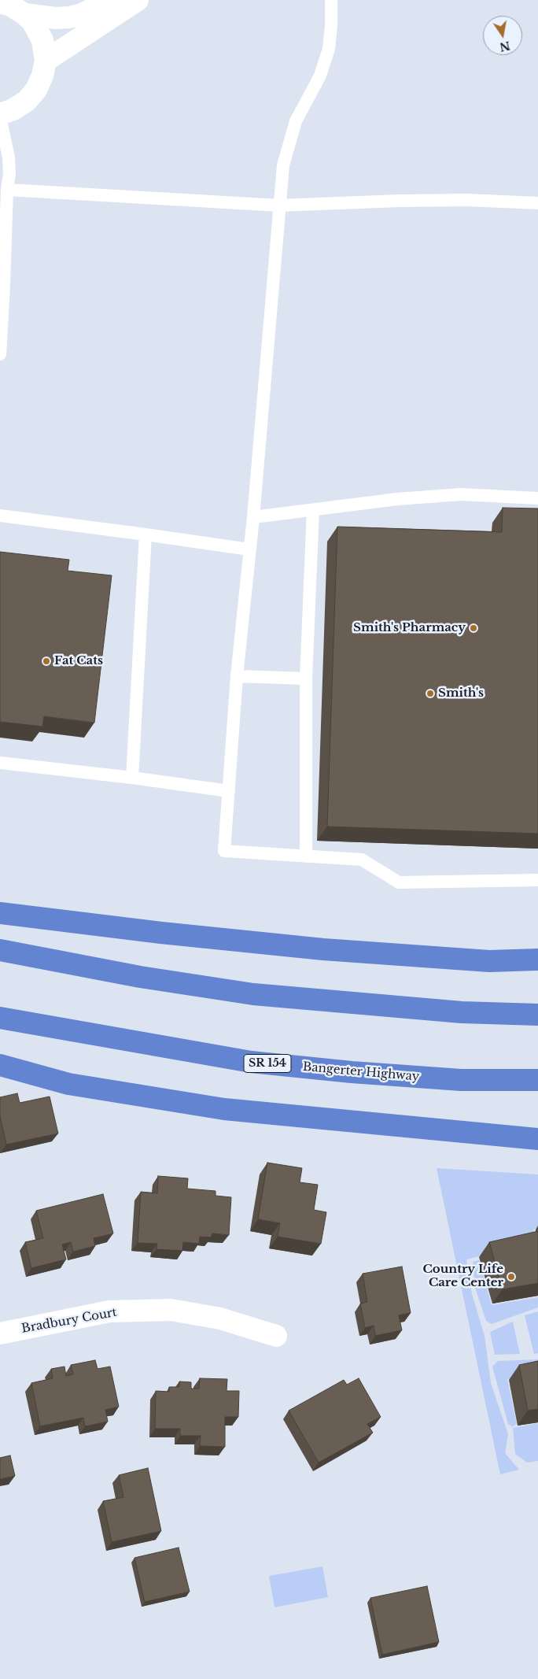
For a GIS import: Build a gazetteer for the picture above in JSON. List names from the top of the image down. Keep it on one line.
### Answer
{"streets":{"highway":["SR 154","Bangerter Highway"],"street":["Bradbury Court"]},"places":["Smith's Pharmacy","Fat Cats","Smith's","Country Life Care Center"],"north":"bottom"}
